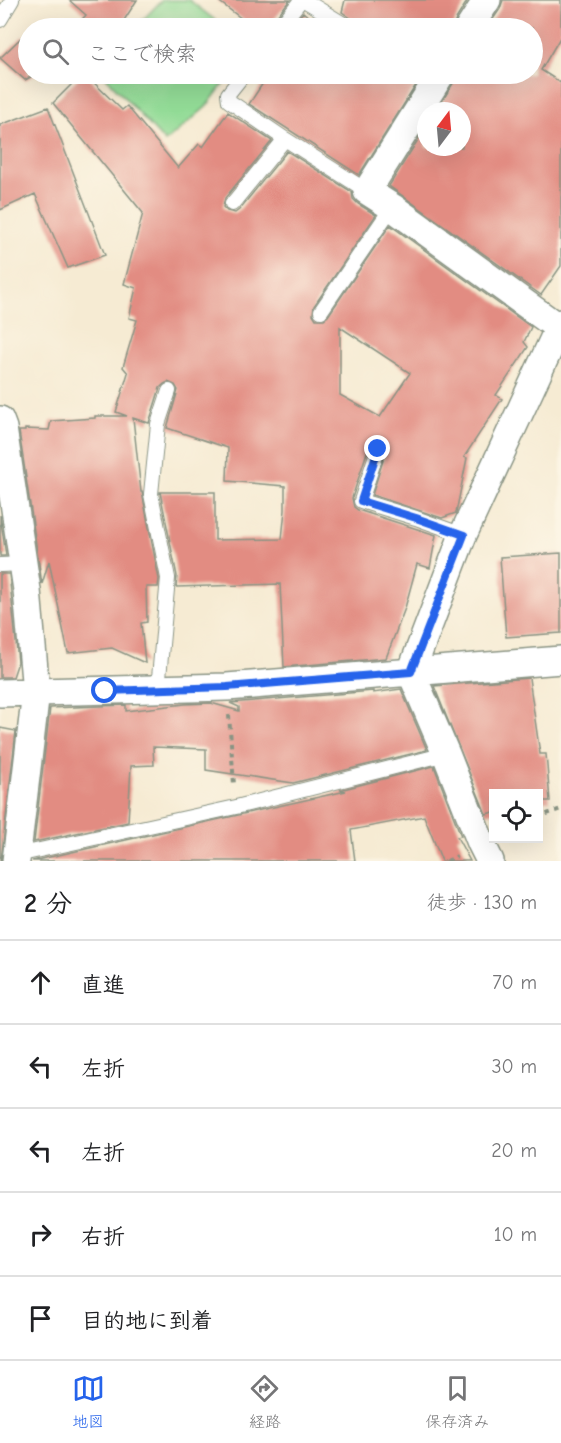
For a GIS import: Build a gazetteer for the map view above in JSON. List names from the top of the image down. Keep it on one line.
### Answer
{"north":"top","page":{"search":"ここで検索","heading":["2 分","徒歩 · 130 m"],"list":[["直進","70 m"],["左折","30 m"],["左折","20 m"],["右折","10 m"],"目的地に到着"],"nav":["地図","経路","保存済み"]}}
